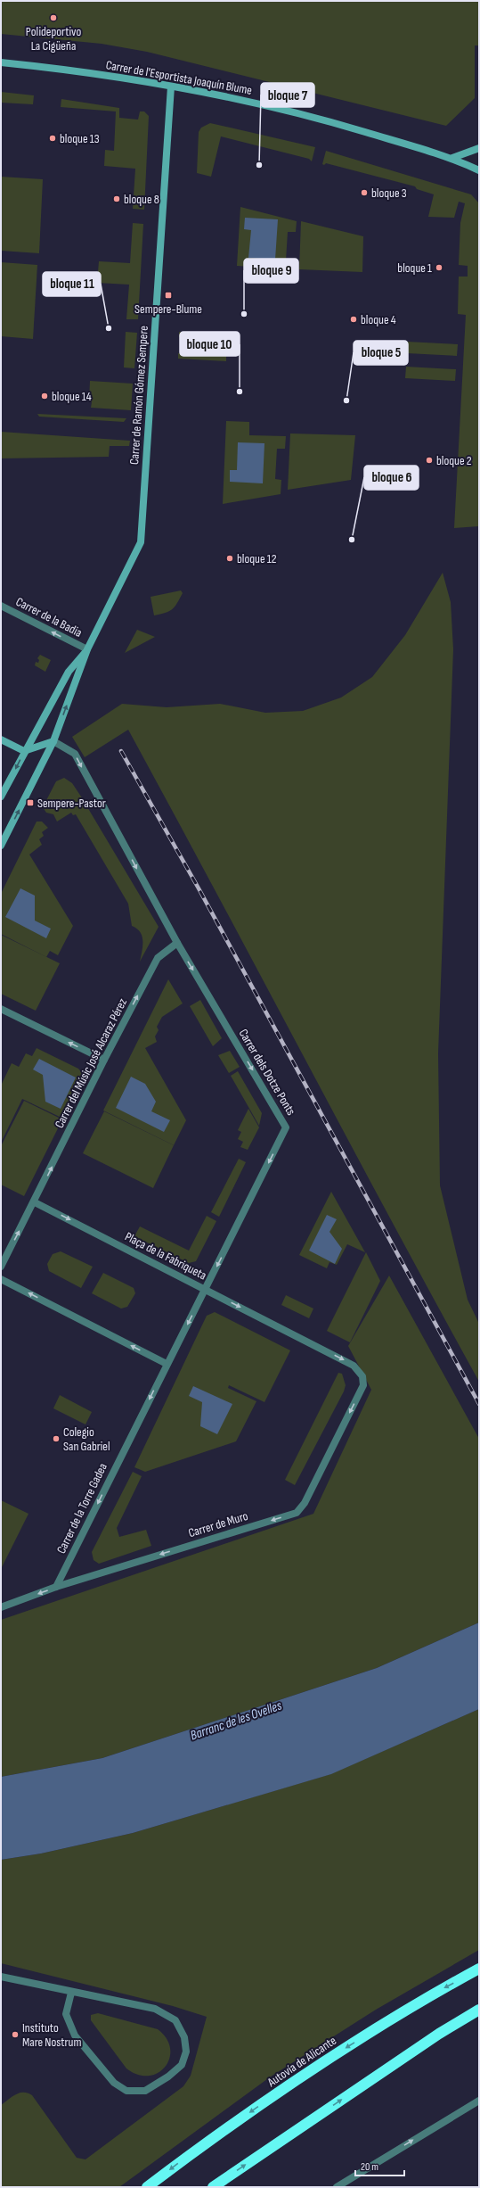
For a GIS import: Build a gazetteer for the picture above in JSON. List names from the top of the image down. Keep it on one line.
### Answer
{"streets":{"highway":["Autovía de Alicante"],"street":["Carrer de l'Esportista Joaquín Blume","Carrer de Ramón Gómez Sempere","Carrer de la Badia","Carrer del Músic José Alcaraz Pérez","Carrer dels Dotze Ponts","Plaça de la Fabriqueta","Carrer de la Torre Gadea","Carrer de Muro"]},"crossings":[["Carrer de l'Esportista Joaquín Blume","Carrer de Ramón Gómez Sempere"],["Carrer de Ramón Gómez Sempere","Carrer de la Badia"],["Carrer de Ramón Gómez Sempere","Carrer dels Dotze Ponts"],["Carrer del Músic José Alcaraz Pérez","Carrer dels Dotze Ponts"],["Carrer del Músic José Alcaraz Pérez","Plaça de la Fabriqueta"],["Carrer dels Dotze Ponts","Plaça de la Fabriqueta"],["Carrer dels Dotze Ponts","Carrer de Muro"],["Plaça de la Fabriqueta","Carrer de la Torre Gadea"],["Plaça de la Fabriqueta","Carrer de Muro"],["Carrer de la Torre Gadea","Carrer de Muro"]],"one_way":["Carrer de la Badia","Carrer del Músic José Alcaraz Pérez","Carrer dels Dotze Ponts","Carrer de la Torre Gadea"],"water":["Barranc de les Ovelles"],"places":{"other":["Polideportivo La Cigüeña","bloque 13","bloque 7","bloque 3","bloque 8","bloque 1","bloque 9","bloque 4","bloque 11","bloque 10","bloque 14","bloque 5","bloque 2","bloque 6","bloque 12","Colegio San Gabriel","Instituto Mare Nostrum"],"transit":["Sempere-Blume","Sempere-Pastor"]},"scale_bar":"20 m"}
